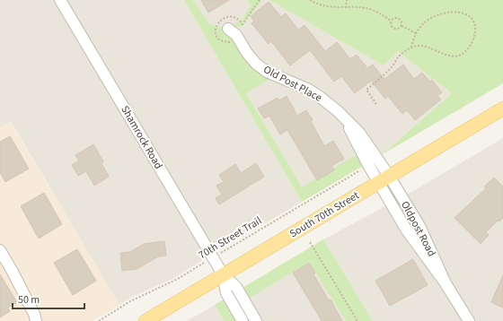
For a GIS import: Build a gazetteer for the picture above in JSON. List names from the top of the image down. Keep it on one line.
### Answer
{"streets":{"main road":["South 70th Street"],"street":["Old Post Place","Shamrock Road","Oldpost Road"],"path":["70th Street Trail"]},"crossings":[["Old Post Place","South 70th Street"],["Old Post Place","Oldpost Road"],["Old Post Place","70th Street Trail"],["Shamrock Road","South 70th Street"],["Shamrock Road","70th Street Trail"],["South 70th Street","Oldpost Road"]],"scale_bar":"50 m"}
